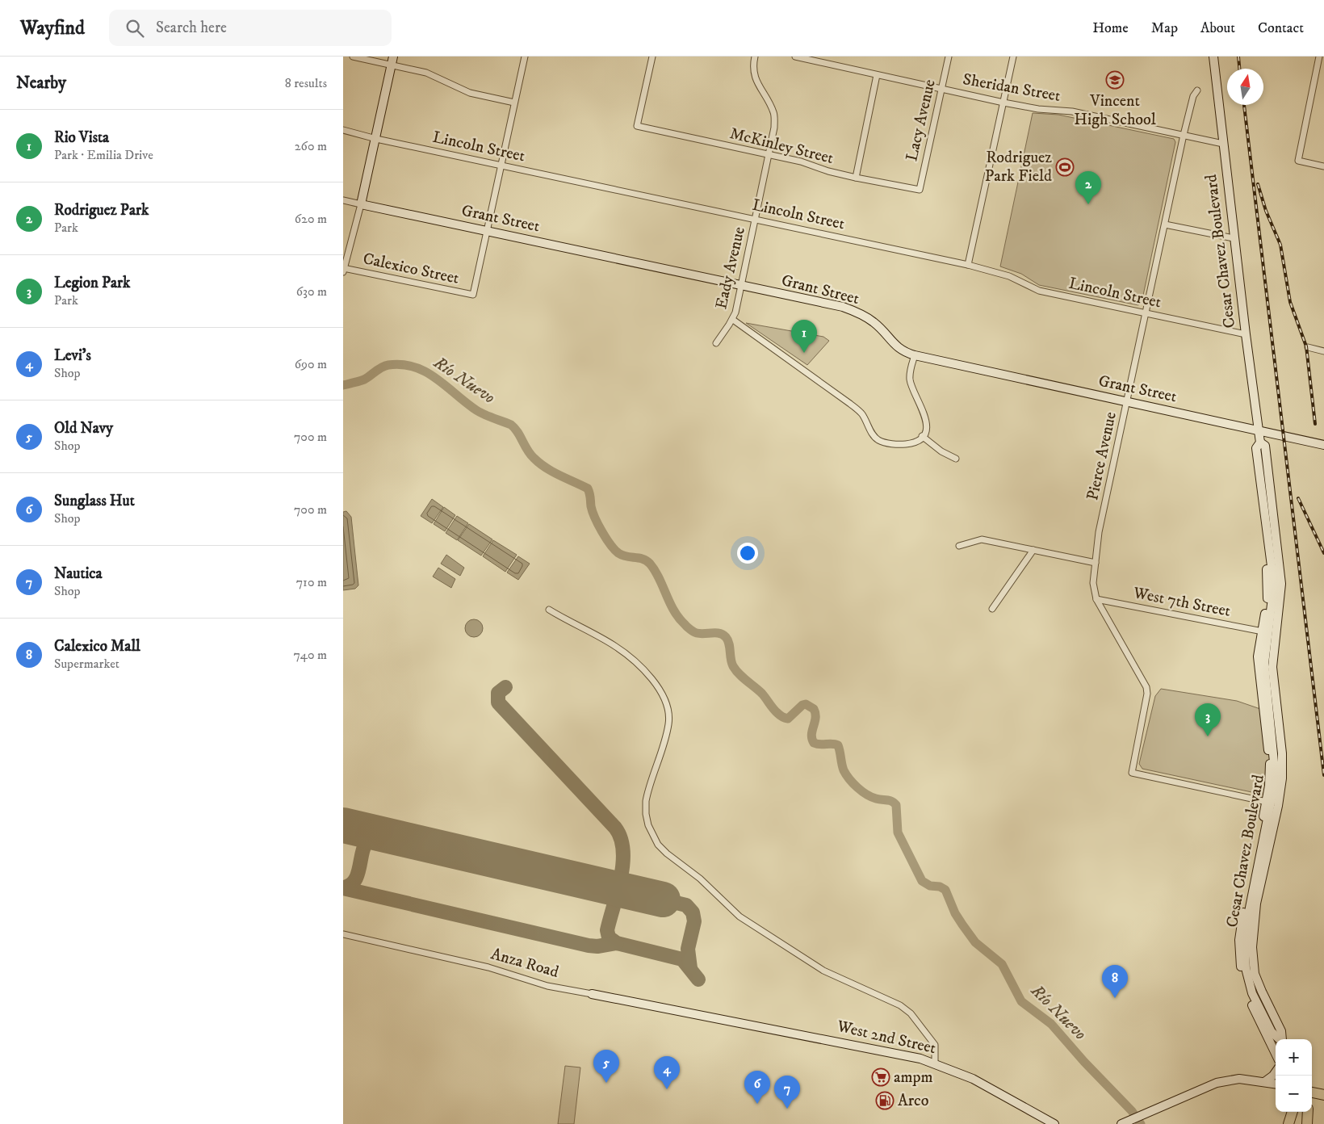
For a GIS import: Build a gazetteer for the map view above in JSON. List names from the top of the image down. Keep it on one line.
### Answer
{"streets":{"main road":["Grant Street","Cesar Chavez Boulevard","Anza Road","West 2nd Street"],"street":["Sheridan Street","Lacy Avenue","McKinley Street","Lincoln Street","Eady Avenue","Calexico Street","Pierce Avenue","West 7th Street"]},"crossings":[["Sheridan Street","Lacy Avenue"],["Sheridan Street","Cesar Chavez Boulevard"],["Sheridan Street","Pierce Avenue"],["Lacy Avenue","McKinley Street"],["McKinley Street","Eady Avenue"],["Lincoln Street","Cesar Chavez Boulevard"],["Lincoln Street","Eady Avenue"],["Lincoln Street","Pierce Avenue"],["Grant Street","Cesar Chavez Boulevard"],["Grant Street","Eady Avenue"],["Grant Street","Calexico Street"],["Grant Street","Pierce Avenue"],["Pierce Avenue","West 7th Street"],["Anza Road","West 2nd Street"]],"water":["Río Nuevo"],"places":{"school or university":["Vincent High School"],"sports":["Rodriguez Park Field"],"supermarket":["ampm"],"fuel station":["Arco"]},"north":"top","page":{"header":"Wayfind","search":"Search here","nav":["Home","Map","About","Contact"],"heading":["Nearby","8 results"],"list":[{"mark":"1","name":"Rio Vista","note":"Park · Emilia Drive","value":"260 m"},{"mark":"2","name":"Rodriguez Park","note":"Park","value":"620 m"},{"mark":"3","name":"Legion Park","note":"Park","value":"630 m"},{"mark":"4","name":"Levi's","note":"Shop","value":"690 m"},{"mark":"5","name":"Old Navy","note":"Shop","value":"700 m"},{"mark":"6","name":"Sunglass Hut","note":"Shop","value":"700 m"},{"mark":"7","name":"Nautica","note":"Shop","value":"710 m"},{"mark":"8","name":"Calexico Mall","note":"Supermarket","value":"740 m"}],"pins":["2","1","3","8","5","4","6","7"],"map_buttons":["+","−"]}}
